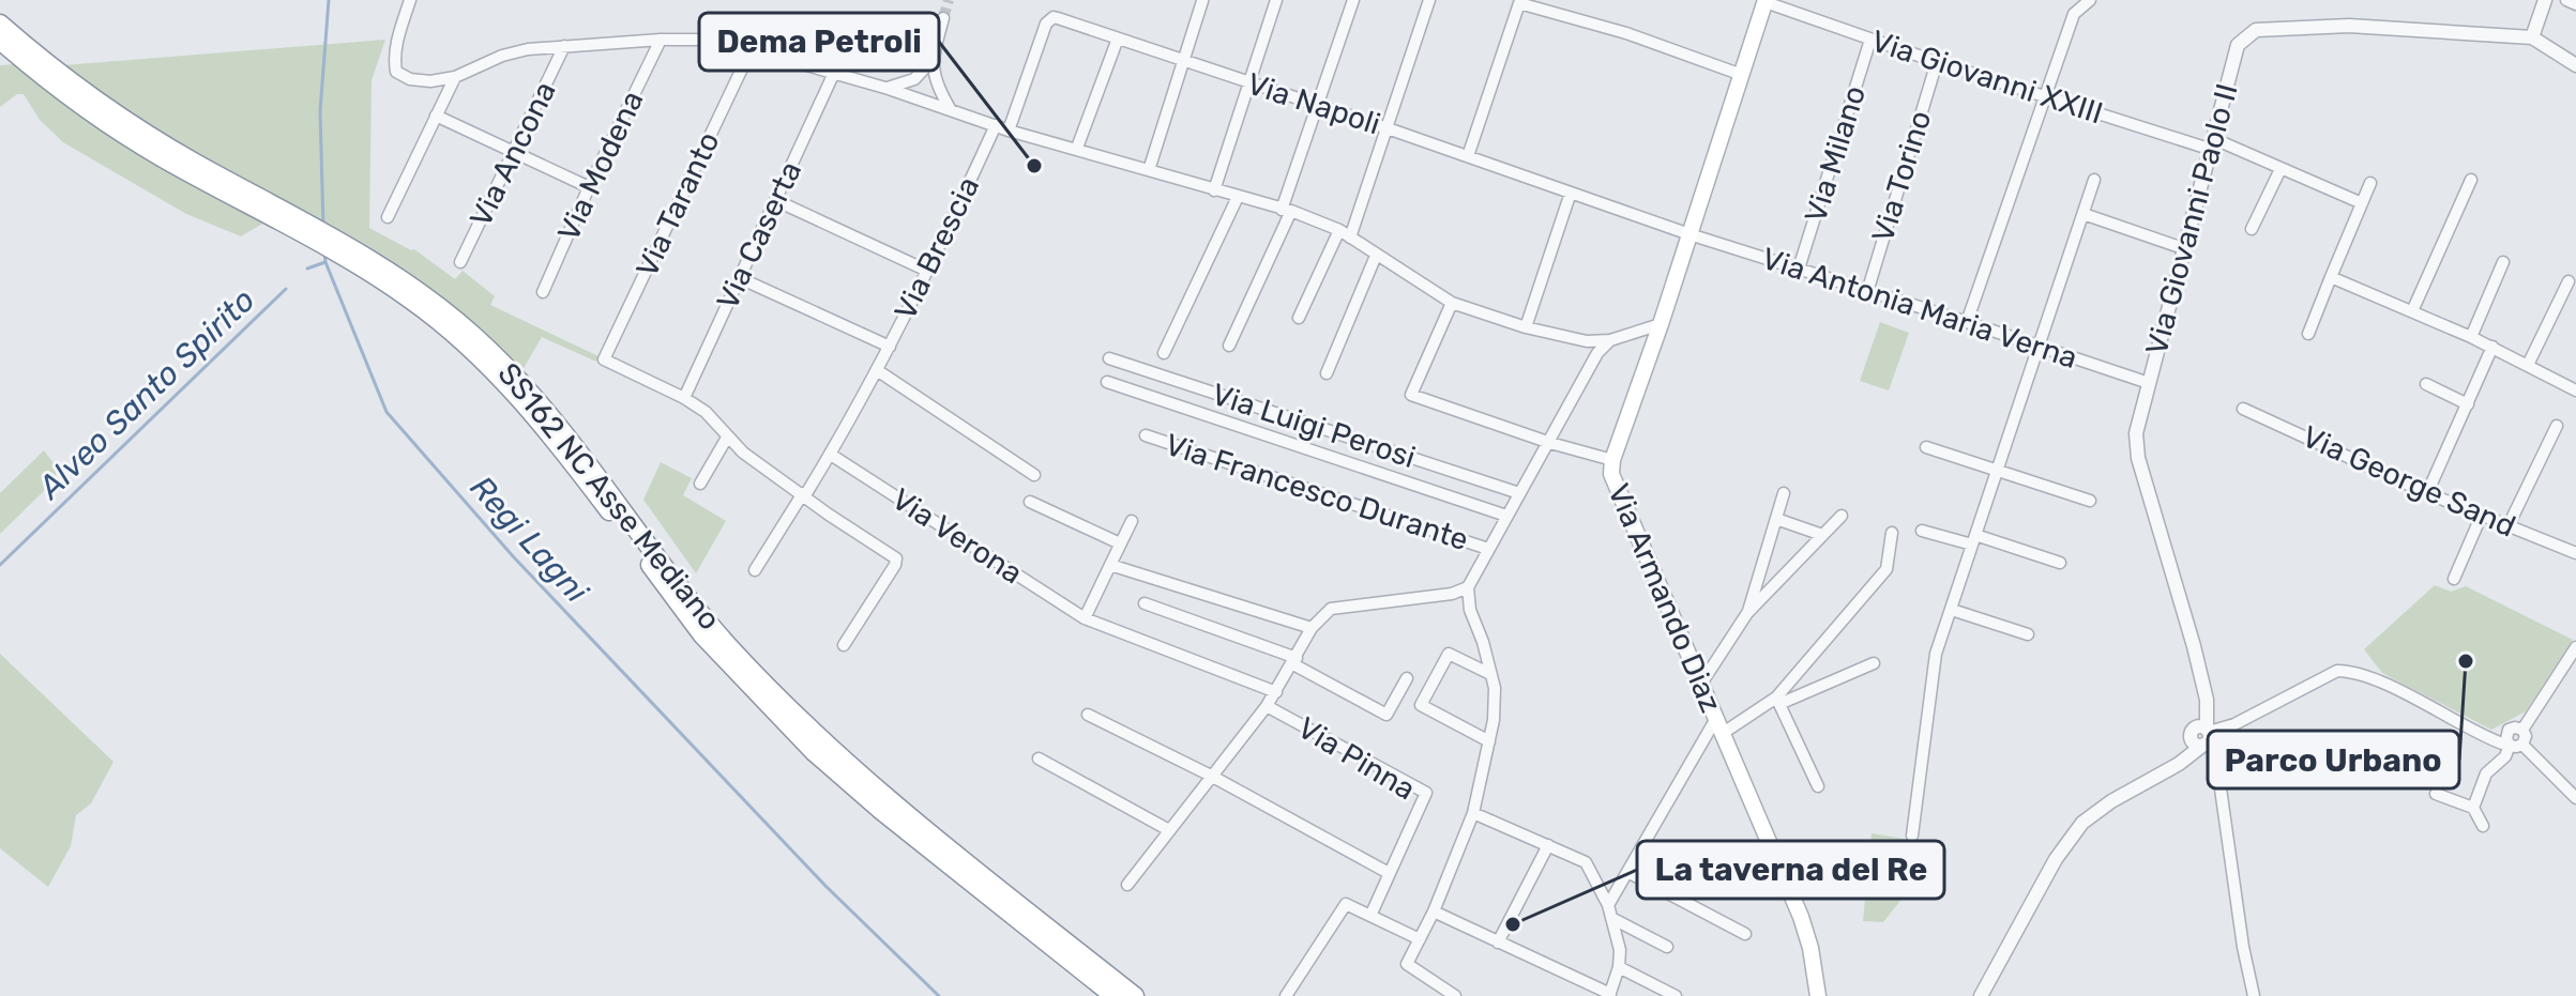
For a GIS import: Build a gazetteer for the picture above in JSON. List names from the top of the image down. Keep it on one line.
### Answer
{"streets":{"highway":["SS162 NC Asse Mediano"],"main road":["Via Armando Diaz"],"street":["Via Giovanni XXIII","Via Napoli","Via Ancona","Via Milano","Via Modena","Via Torino","Via Taranto","Via Giovanni Paolo II","Via Caserta","Via Brescia","Via Antonia Maria Verna","Via Luigi Perosi","Via George Sand","Via Francesco Durante","Via Verona","Via Pinna"]},"crossings":[["Via Giovanni XXIII","Via Milano"],["Via Giovanni XXIII","Via Torino"],["Via Giovanni XXIII","Via Giovanni Paolo II"],["Via Giovanni XXIII","Via Armando Diaz"],["Via Napoli","Via Antonia Maria Verna"],["Via Napoli","Via Armando Diaz"],["Via Milano","Via Antonia Maria Verna"],["Via Torino","Via Antonia Maria Verna"],["Via Taranto","Via Caserta"],["Via Giovanni Paolo II","Via Antonia Maria Verna"],["Via Brescia","Via Verona"],["Via Antonia Maria Verna","Via Armando Diaz"]],"water":["Alveo Santo Spirito","Regi Lagni"],"places":["Dema Petroli","Parco Urbano","La taverna del Re"]}
